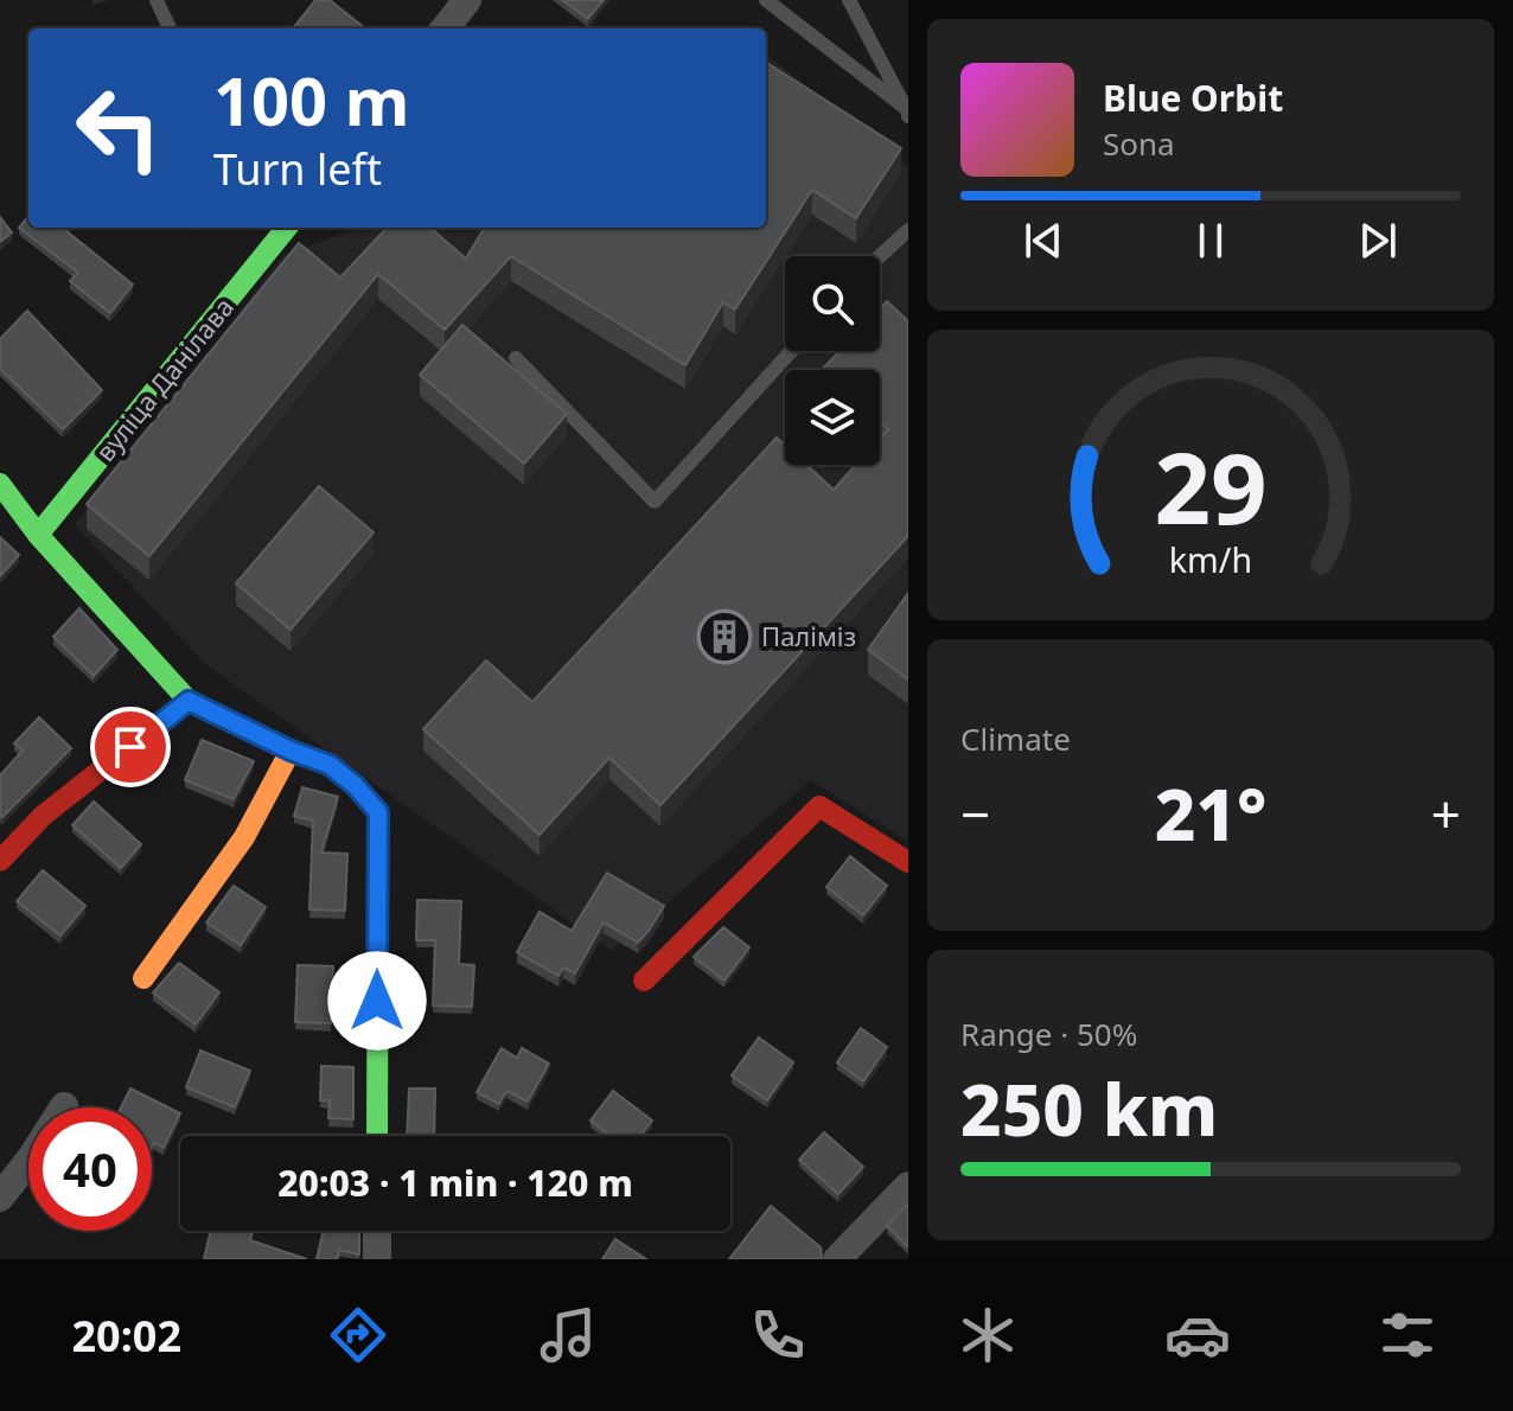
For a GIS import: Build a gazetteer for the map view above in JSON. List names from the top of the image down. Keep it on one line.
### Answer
{"streets":{"street":["вуліца Данілава"]},"places":{"building":["Паліміз"]},"page":{"turn":["100 m","Turn left"],"song":["Blue Orbit","Sona"],"tile":["Climate",["Range · 50%","250 km"]],"heat":["−","21°","+"],"limit":"40","trip":"20:03 · 1 min · 120 m","tabs":"20:02","gauge":["29","km/h"]}}
